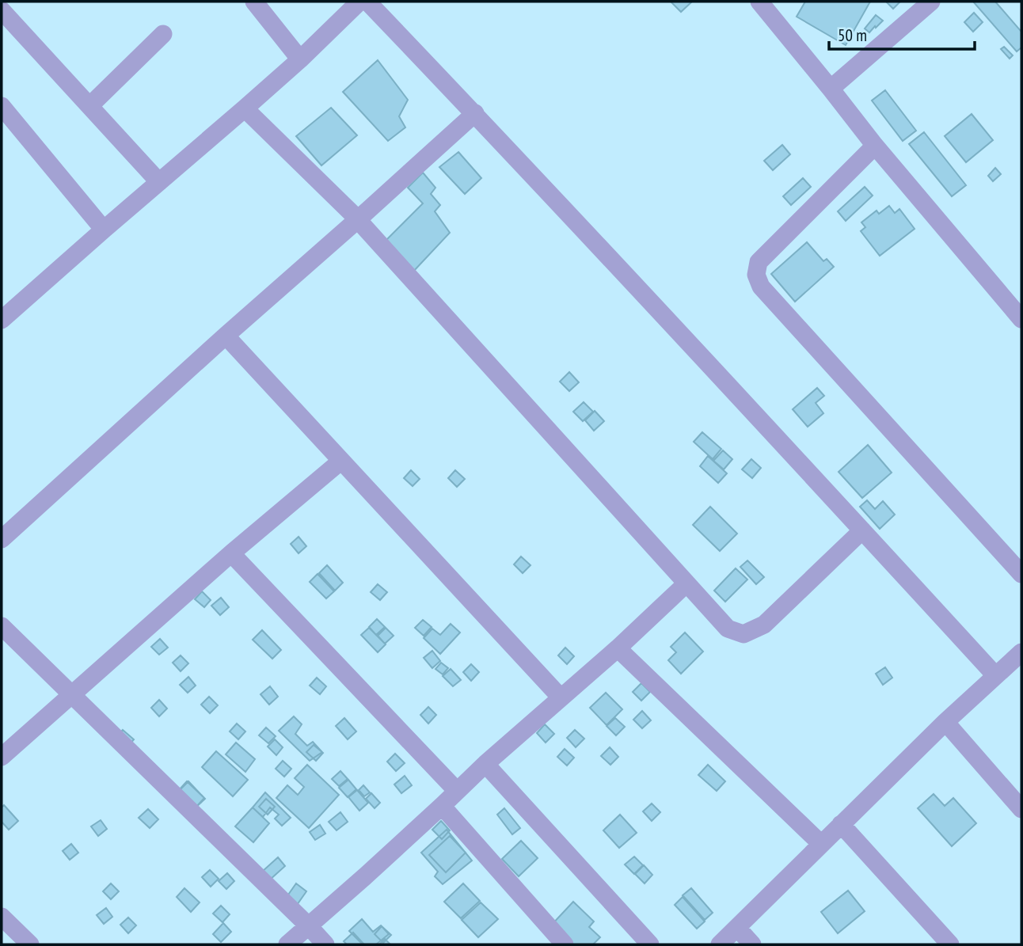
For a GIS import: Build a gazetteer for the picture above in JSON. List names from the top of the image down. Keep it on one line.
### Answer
{"scale_bar":"50 m"}
